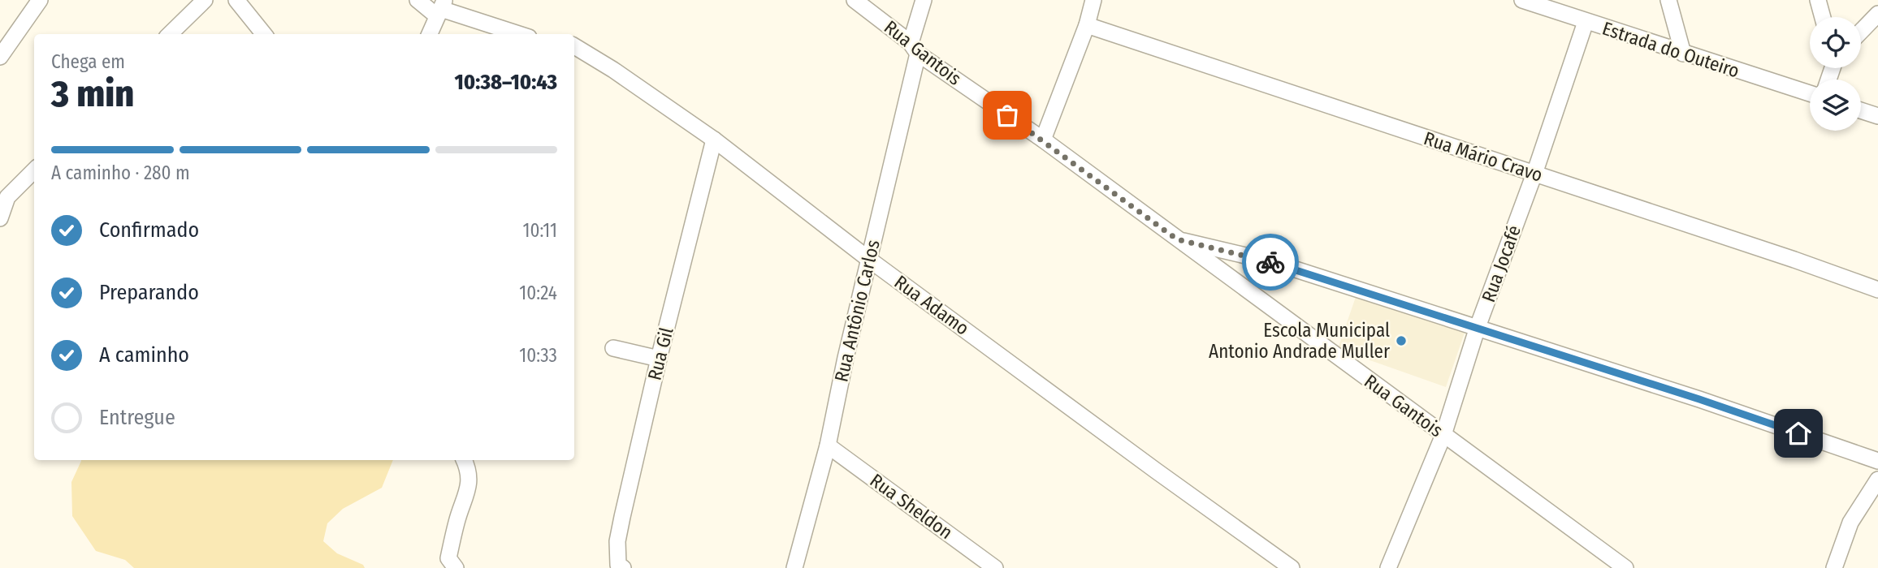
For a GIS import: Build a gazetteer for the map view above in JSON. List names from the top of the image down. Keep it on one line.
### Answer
{"streets":{"street":["Estrada do Outeiro","Rua Gantois","Rua Mário Cravo","Rua Jocafé","Rua Adamo","Rua Antônio Carlos","Rua Gil","Rua Sheldon"]},"crossings":[["Estrada do Outeiro","Rua Jocafé"],["Rua Gantois","Rua Jocafé"],["Rua Gantois","Rua Antônio Carlos"],["Rua Mário Cravo","Rua Jocafé"],["Rua Adamo","Rua Antônio Carlos"],["Rua Adamo","Rua Gil"],["Rua Antônio Carlos","Rua Sheldon"]],"places":["Escola Municipal Antonio Andrade Muller"],"page":{"heading":["3 min","Chega em","10:38–10:43"],"bar":"A caminho · 280 m","list":[["Confirmado","10:11"],["Preparando","10:24"],["A caminho","10:33"],"Entregue"]}}
